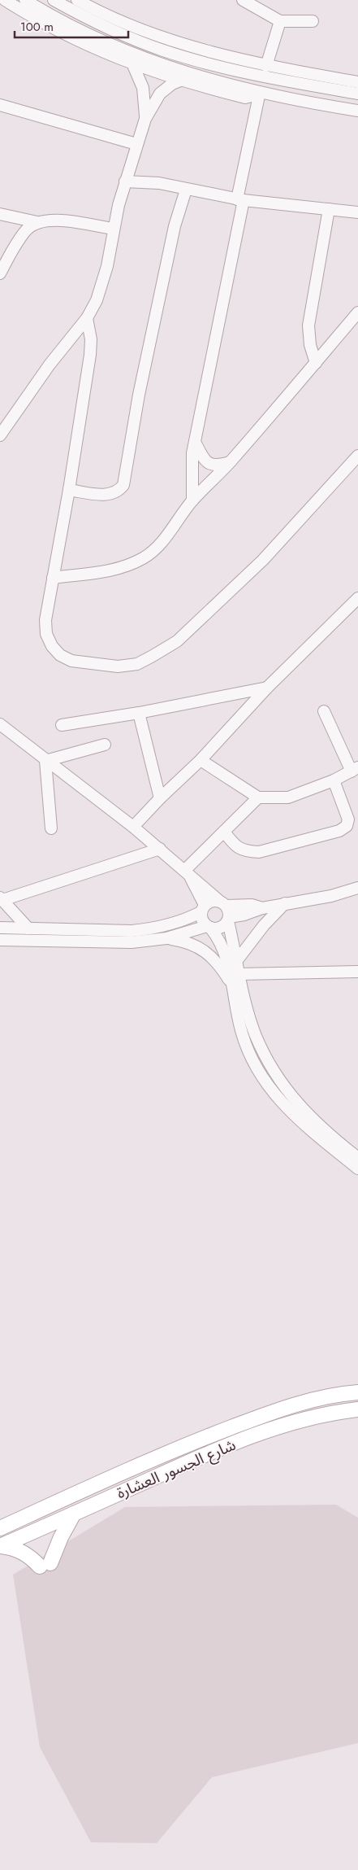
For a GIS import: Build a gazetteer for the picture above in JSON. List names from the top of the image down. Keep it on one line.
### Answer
{"streets":{"main road":["شارع الجسور العشارة"]},"scale_bar":"100 m"}
